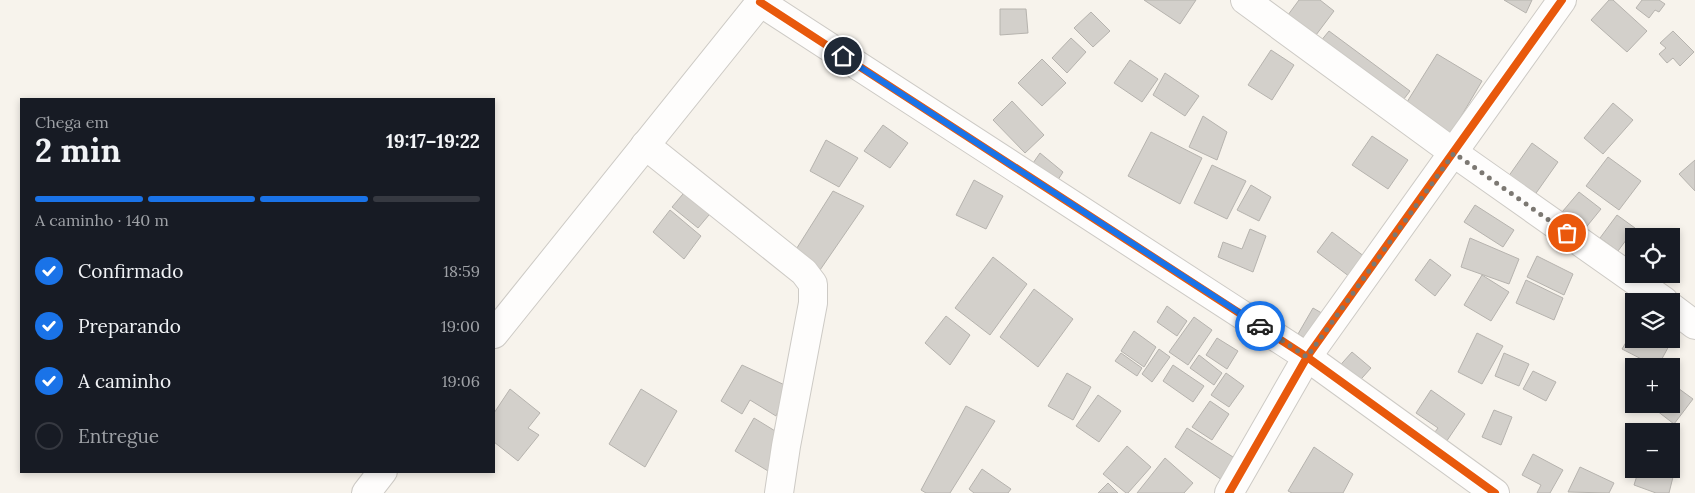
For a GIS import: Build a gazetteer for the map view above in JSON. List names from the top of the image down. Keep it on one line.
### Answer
{"page":{"heading":["2 min","Chega em","19:17–19:22"],"bar":"A caminho · 140 m","map_buttons":["+","−"],"list":[["Confirmado","18:59"],["Preparando","19:00"],["A caminho","19:06"],"Entregue"]}}
